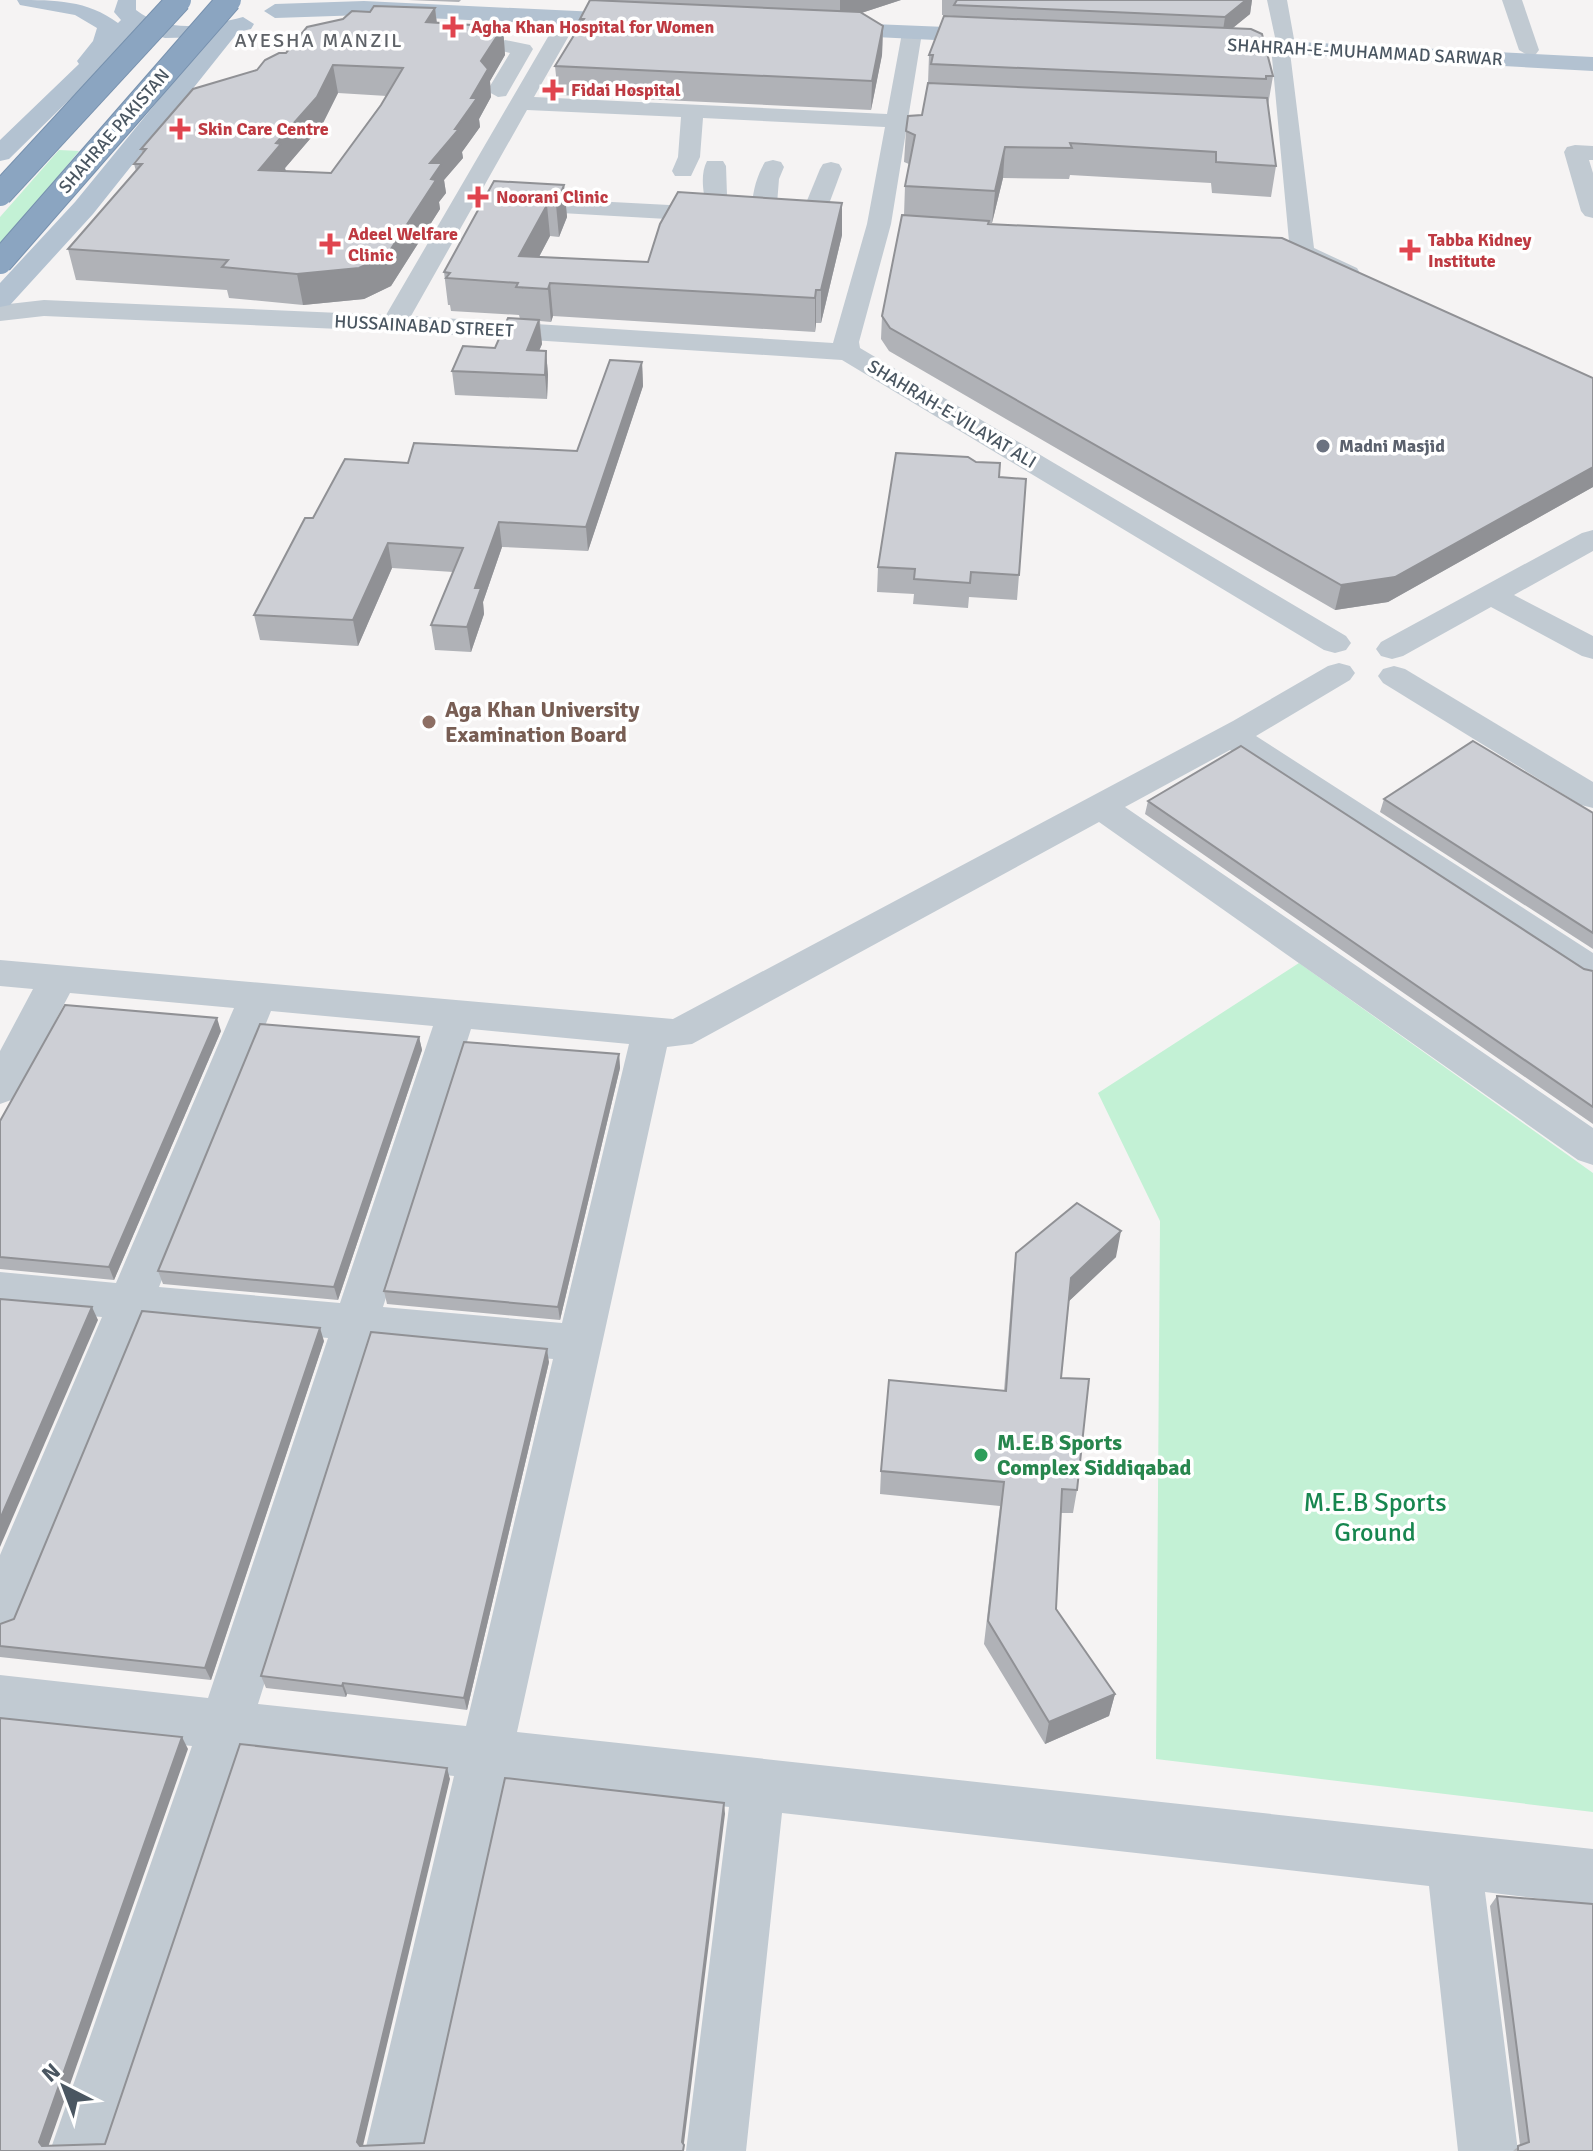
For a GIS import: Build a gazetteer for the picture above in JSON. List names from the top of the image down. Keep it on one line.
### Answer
{"streets":{"highway":["SHAHRAE PAKISTAN"],"main road":["SHAHRAH-E-MUHAMMAD SARWAR"],"street":["HUSSAINABAD STREET","SHAHRAH-E-VILAYAT ALI"]},"crossings":[["SHAHRAE PAKISTAN","HUSSAINABAD STREET"],["HUSSAINABAD STREET","SHAHRAH-E-VILAYAT ALI"]],"districts":["AYESHA MANZIL"],"parks":["M.E.B Sports Ground"],"places":{"health":["Agha Khan Hospital for Women","Fidai Hospital","Skin Care Centre","Noorani Clinic","Adeel Welfare Clinic","Tabba Kidney Institute"],"other":["Madni Masjid","Aga Khan University Examination Board","M.E.B Sports Complex Siddiqabad"]},"north":"top left"}
